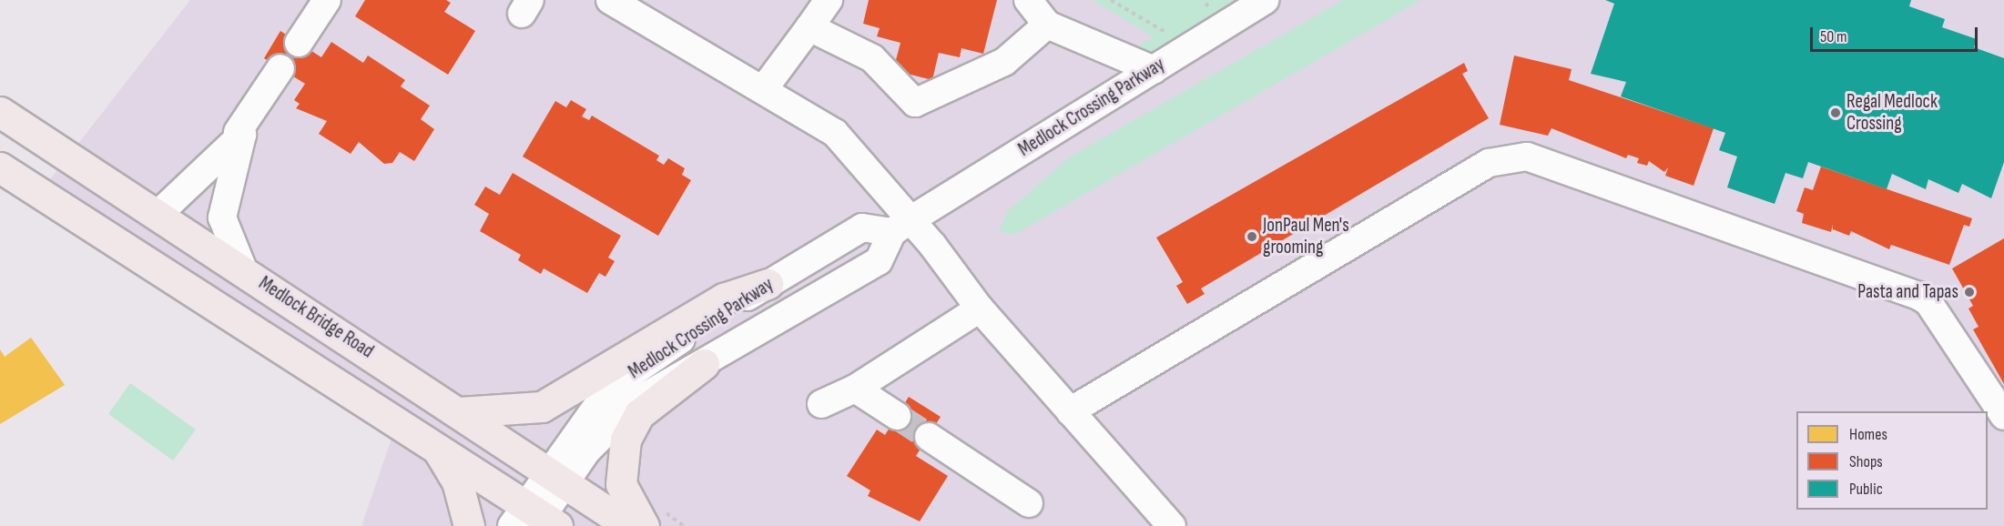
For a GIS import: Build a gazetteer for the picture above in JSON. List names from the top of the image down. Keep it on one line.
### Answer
{"streets":{"highway":["Medlock Bridge Road"],"street":["Medlock Crossing Parkway"]},"crossings":[["Medlock Crossing Parkway","Medlock Bridge Road"]],"places":["Regal Medlock Crossing","JonPaul Men's grooming","Pasta and Tapas"],"legend":["Homes","Shops","Public"],"scale_bar":"50 m"}
